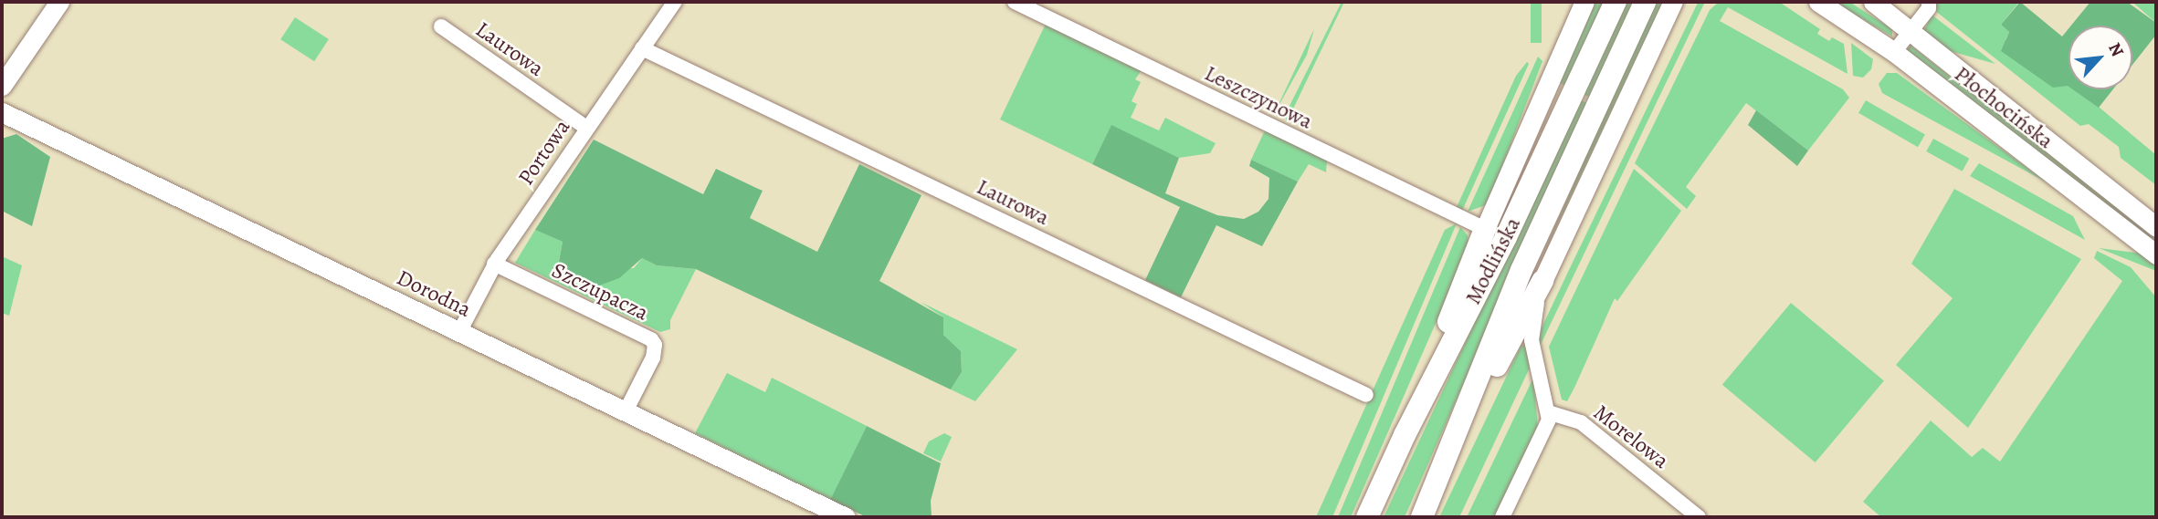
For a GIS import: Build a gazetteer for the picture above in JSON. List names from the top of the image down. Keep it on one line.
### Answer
{"streets":{"main road":["Płochocińska","Modlińska","Dorodna"],"street":["Laurowa","Leszczynowa","Portowa","Szczupacza","Morelowa"]},"crossings":[["Laurowa","Portowa"],["Leszczynowa","Modlińska"],["Portowa","Szczupacza"],["Portowa","Dorodna"],["Szczupacza","Dorodna"]],"north":"top right"}
